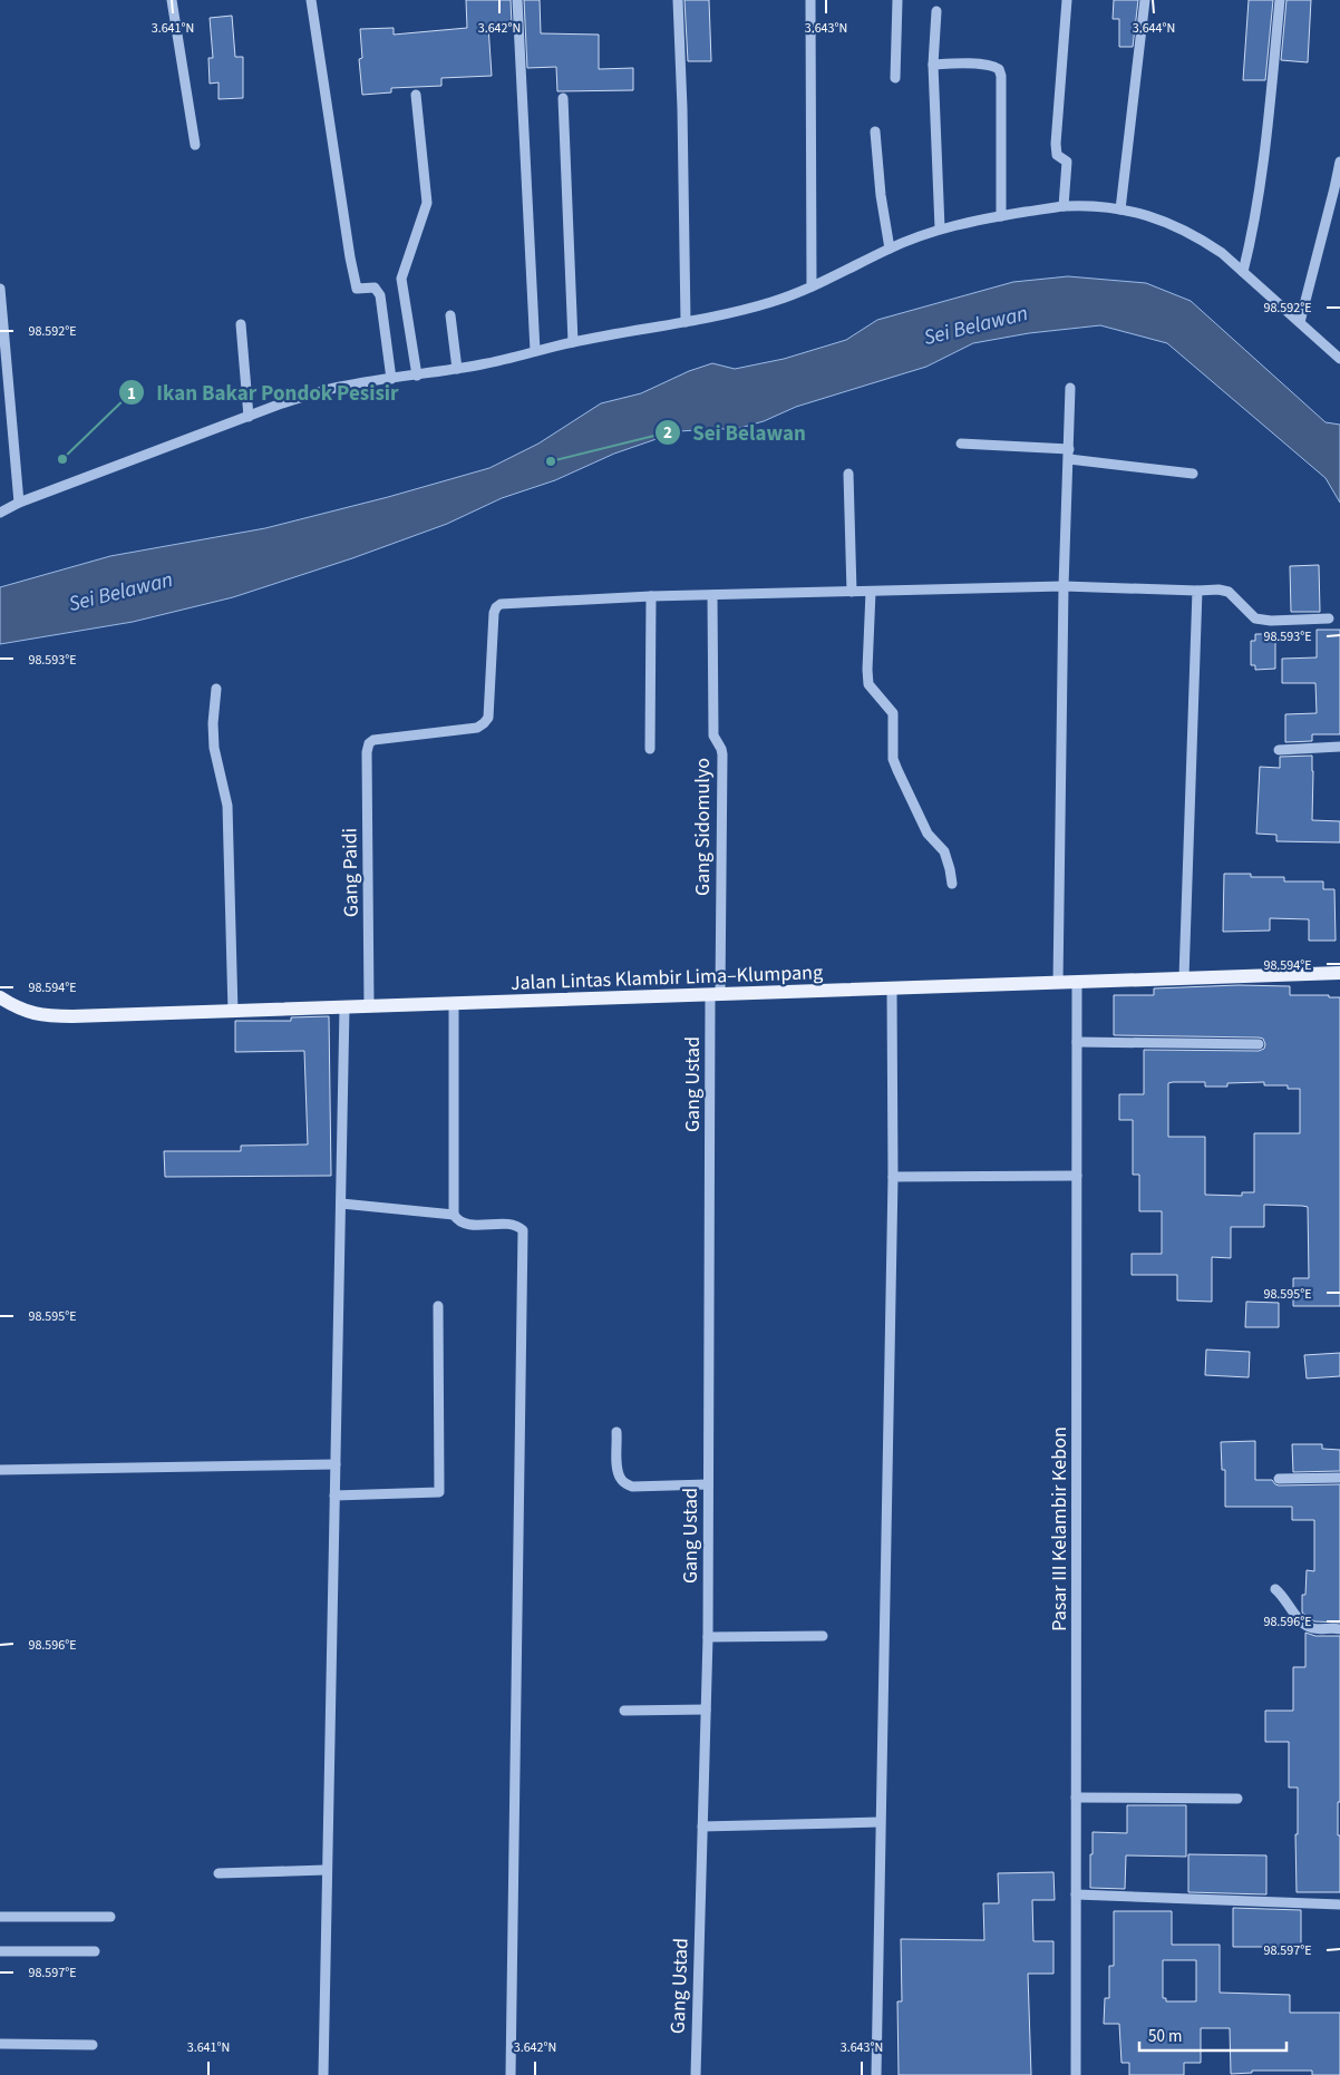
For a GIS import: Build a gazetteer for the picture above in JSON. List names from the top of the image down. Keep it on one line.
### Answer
{"streets":{"main road":["Jalan Lintas Klambir Lima–Klumpang"],"street":["Gang Sidomulyo","Gang Paidi","Gang Ustad","Pasar III Kelambir Kebon"]},"crossings":[["Gang Sidomulyo","Jalan Lintas Klambir Lima–Klumpang"],["Gang Sidomulyo","Gang Ustad"],["Gang Paidi","Jalan Lintas Klambir Lima–Klumpang"],["Jalan Lintas Klambir Lima–Klumpang","Gang Ustad"],["Jalan Lintas Klambir Lima–Klumpang","Pasar III Kelambir Kebon"]],"water":["Sei Belawan"],"places":["Ikan Bakar Pondok Pesisir","Sei Belawan"],"scale_bar":"50 m","coordinates":["3.641°N","3.642°N","3.643°N","3.644°N","98.592°E","98.593°E","98.594°E","98.595°E","98.596°E","98.597°E"]}
